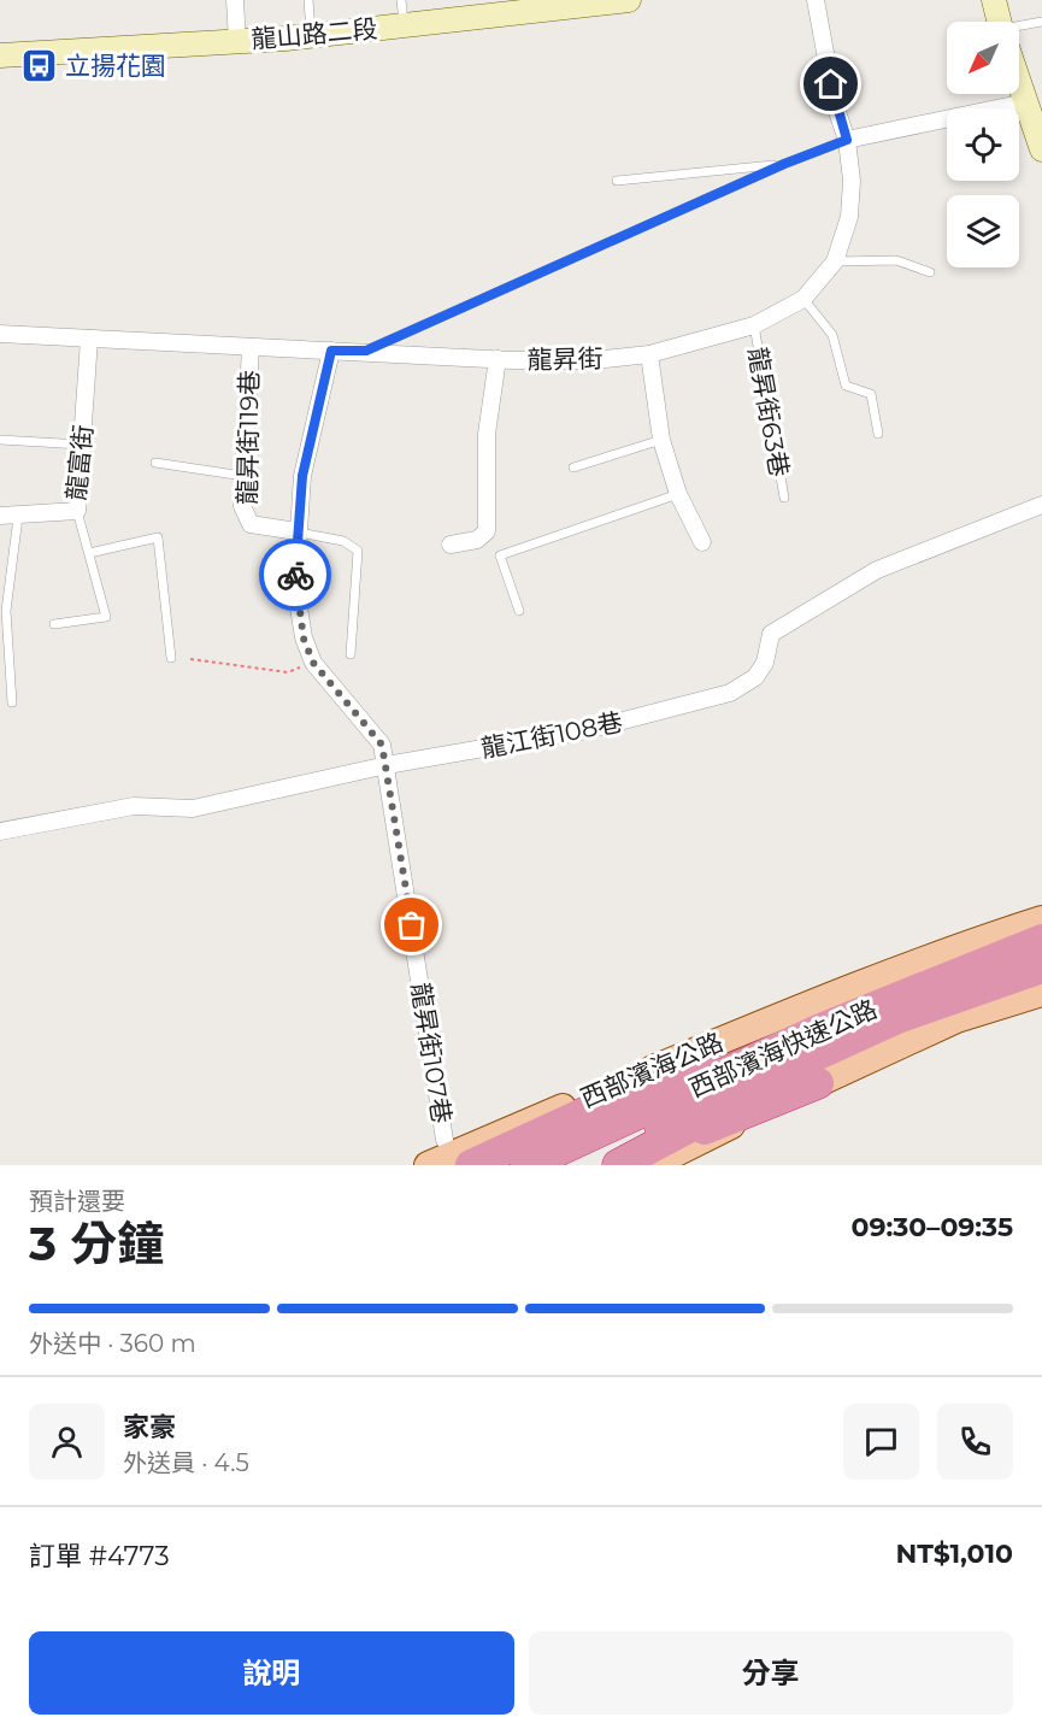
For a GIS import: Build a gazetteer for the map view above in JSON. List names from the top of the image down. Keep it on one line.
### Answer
{"streets":{"highway":["西部濱海快速公路"],"main road":["西部濱海公路"],"street":["龍山路二段","龍昇街","龍昇街119巷","龍富街","龍江街108巷","龍昇街107巷"],"lane":["龍昇街63巷"]},"crossings":[["龍昇街","龍昇街63巷"],["龍昇街","龍昇街119巷"],["龍昇街","龍富街"],["龍昇街","龍昇街107巷"],["龍昇街119巷","龍昇街107巷"],["龍江街108巷","龍昇街107巷"]],"places":{"bus stop":["立揚花園"]},"north":"bottom left","page":{"heading":["3 分鐘","預計還要","09:30–09:35"],"panel":["家豪","外送員 · 4.5","訂單 #4773","NT$1,010"],"bar":"外送中 · 360 m","buttons":["說明","分享"]}}
